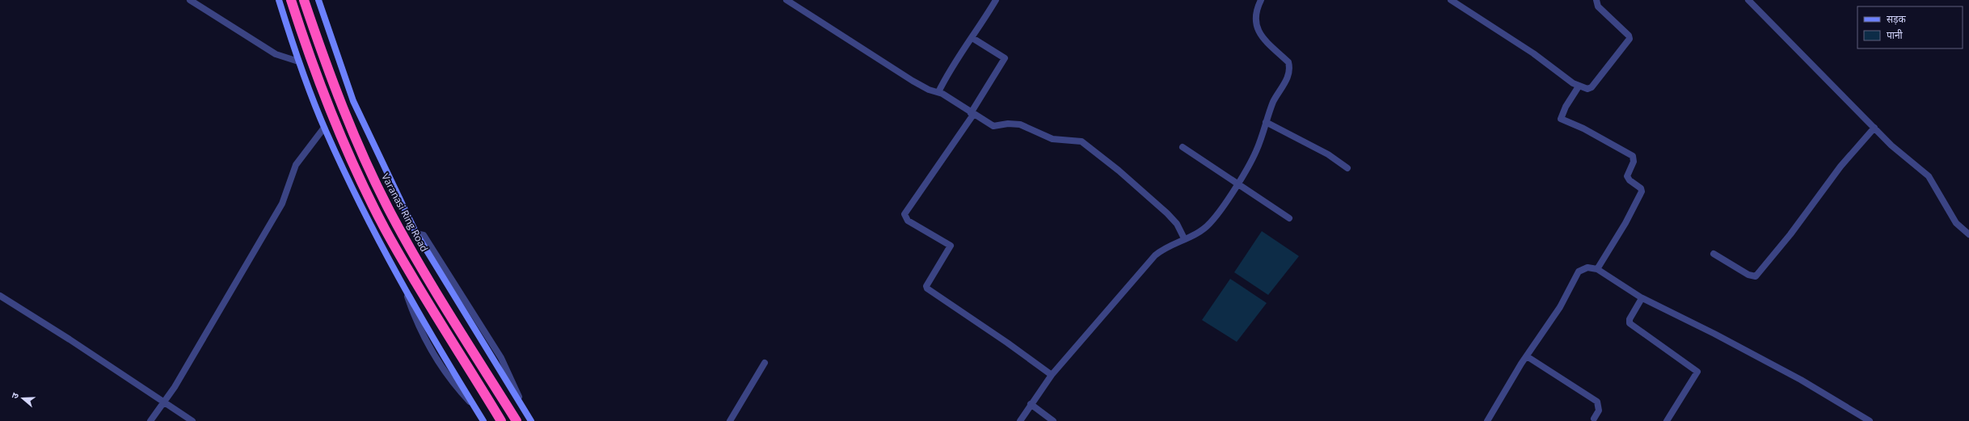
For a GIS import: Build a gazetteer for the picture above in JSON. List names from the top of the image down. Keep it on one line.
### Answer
{"streets":{"highway":["Varanasi Ring Road"]},"legend":["सड़क","पानी"],"north":"left"}
